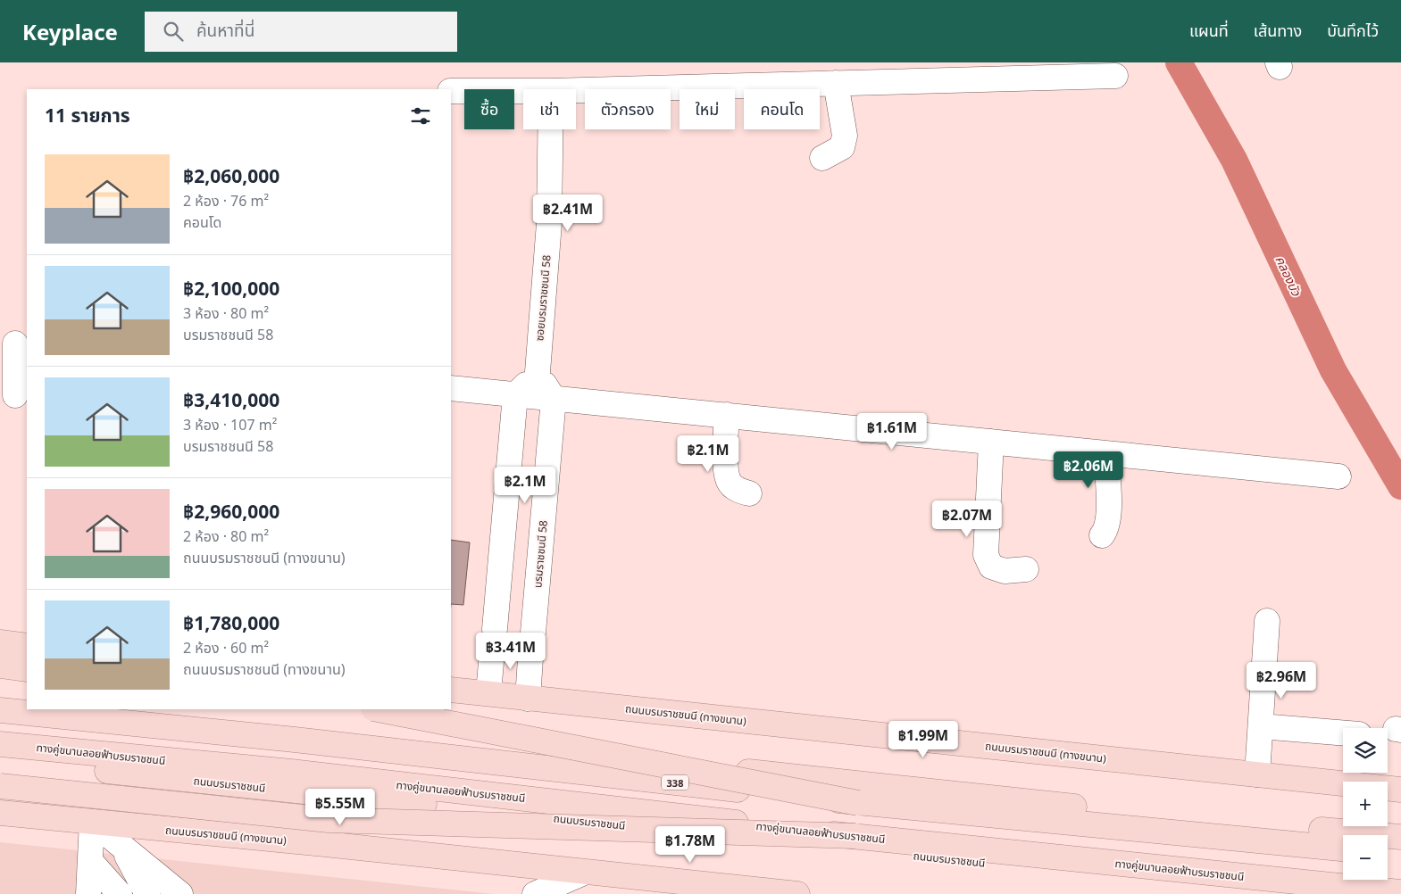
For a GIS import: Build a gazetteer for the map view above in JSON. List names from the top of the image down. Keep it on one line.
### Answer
{"streets":{"main road":["ถนนบรมราชชนนี (ทางขนาน)","ทางคู่ขนานลอยฟ้าบรมราชชนนี","338","ถนนบรมราชชนนี"],"street":["ซอยบรมราชชนนี 58","บรมราชชนนี 58"]},"crossings":[["บรมราชชนนี 58","ถนนบรมราชชนนี (ทางขนาน)"]],"water":["คลองบัว"],"page":{"header":"Keyplace","search":"ค้นหาที่นี่","nav":["แผนที่","เส้นทาง","บันทึกไว้"],"chip":["ซื้อ","เช่า","ตัวกรอง","ใหม่","คอนโด"],"heading":"11 รายการ","list":[{"name":"฿2,060,000","note":"2 ห้อง · 76 m² · คอนโด"},{"name":"฿2,100,000","note":"3 ห้อง · 80 m² · บรมราชชนนี 58"},{"name":"฿3,410,000","note":"3 ห้อง · 107 m² · บรมราชชนนี 58"},{"name":"฿2,960,000","note":"2 ห้อง · 80 m² · ถนนบรมราชชนนี (ทางขนาน)"},{"name":"฿1,780,000","note":"2 ห้อง · 60 m² · ถนนบรมราชชนนี (ทางขนาน)"}],"price":["฿2.41M","฿1.61M","฿2.1M","฿2.06M","฿2.1M","฿2.07M","฿3.41M","฿2.96M","฿1.99M","฿5.55M","฿1.78M"],"map_buttons":["+","−"]}}
